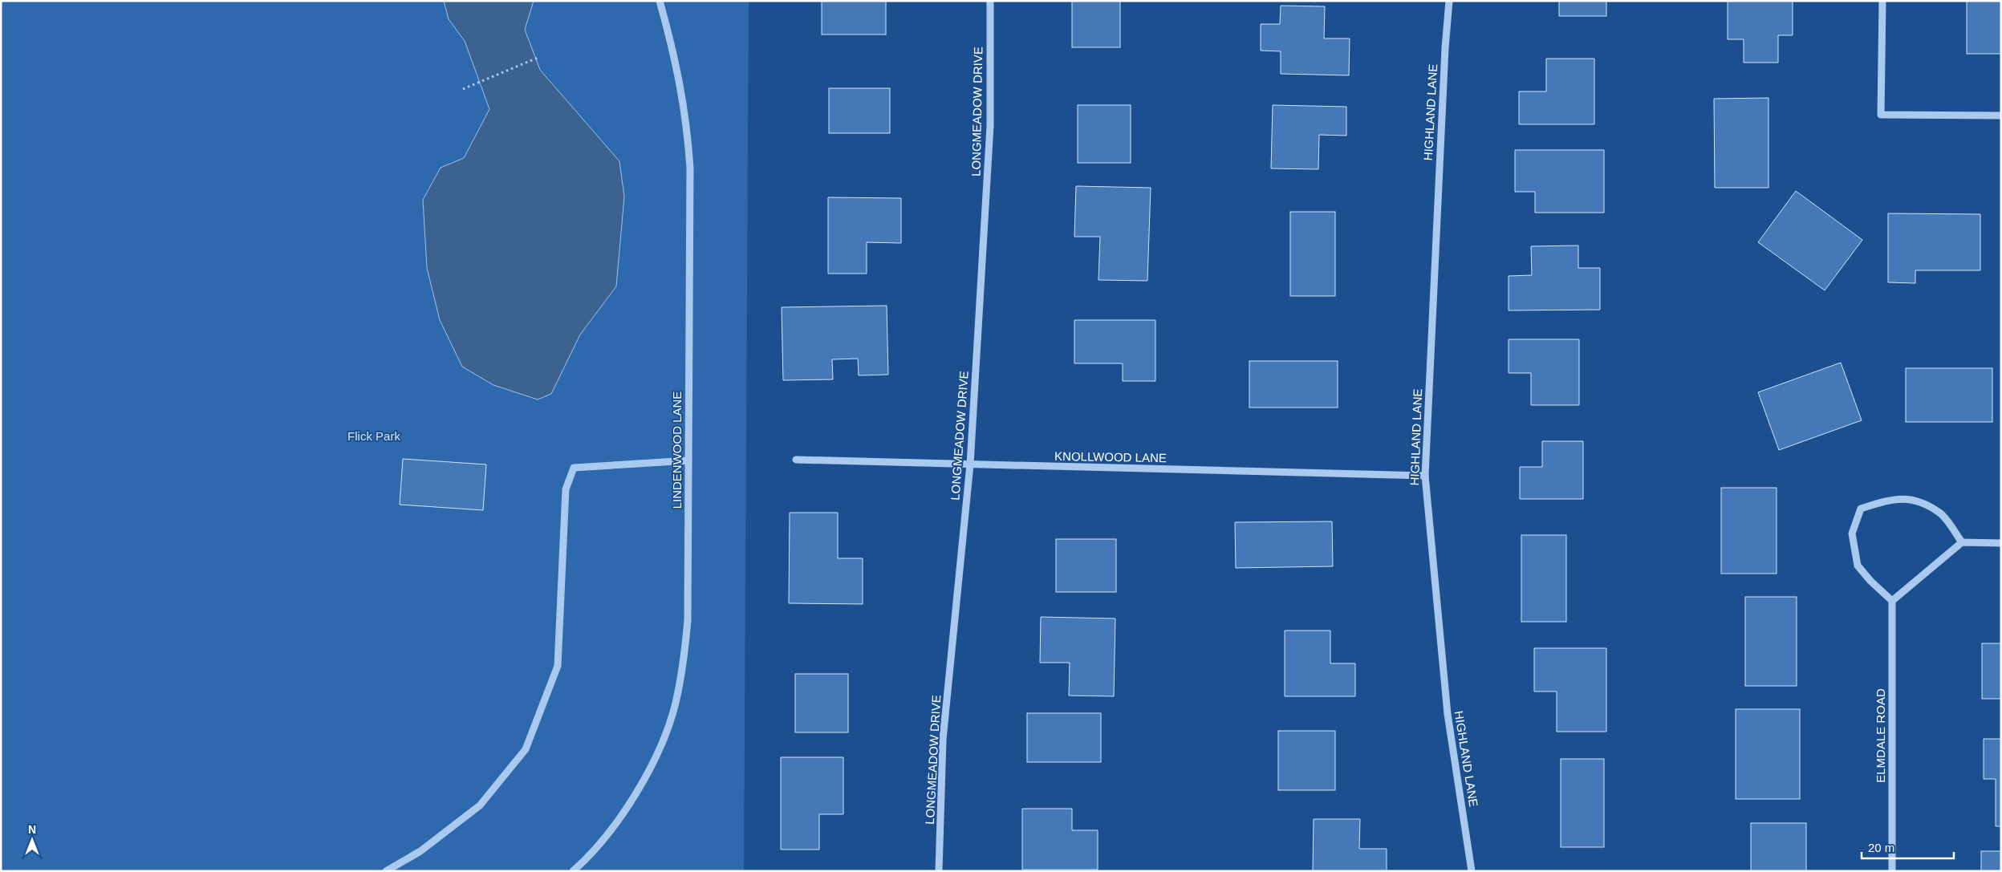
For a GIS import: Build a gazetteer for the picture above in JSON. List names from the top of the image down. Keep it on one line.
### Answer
{"streets":{"street":["LONGMEADOW DRIVE","HIGHLAND LANE","LINDENWOOD LANE","KNOLLWOOD LANE","ELMDALE ROAD"]},"crossings":[["LONGMEADOW DRIVE","KNOLLWOOD LANE"],["HIGHLAND LANE","KNOLLWOOD LANE"]],"parks":["Flick Park"],"scale_bar":"20 m","north":"top"}
